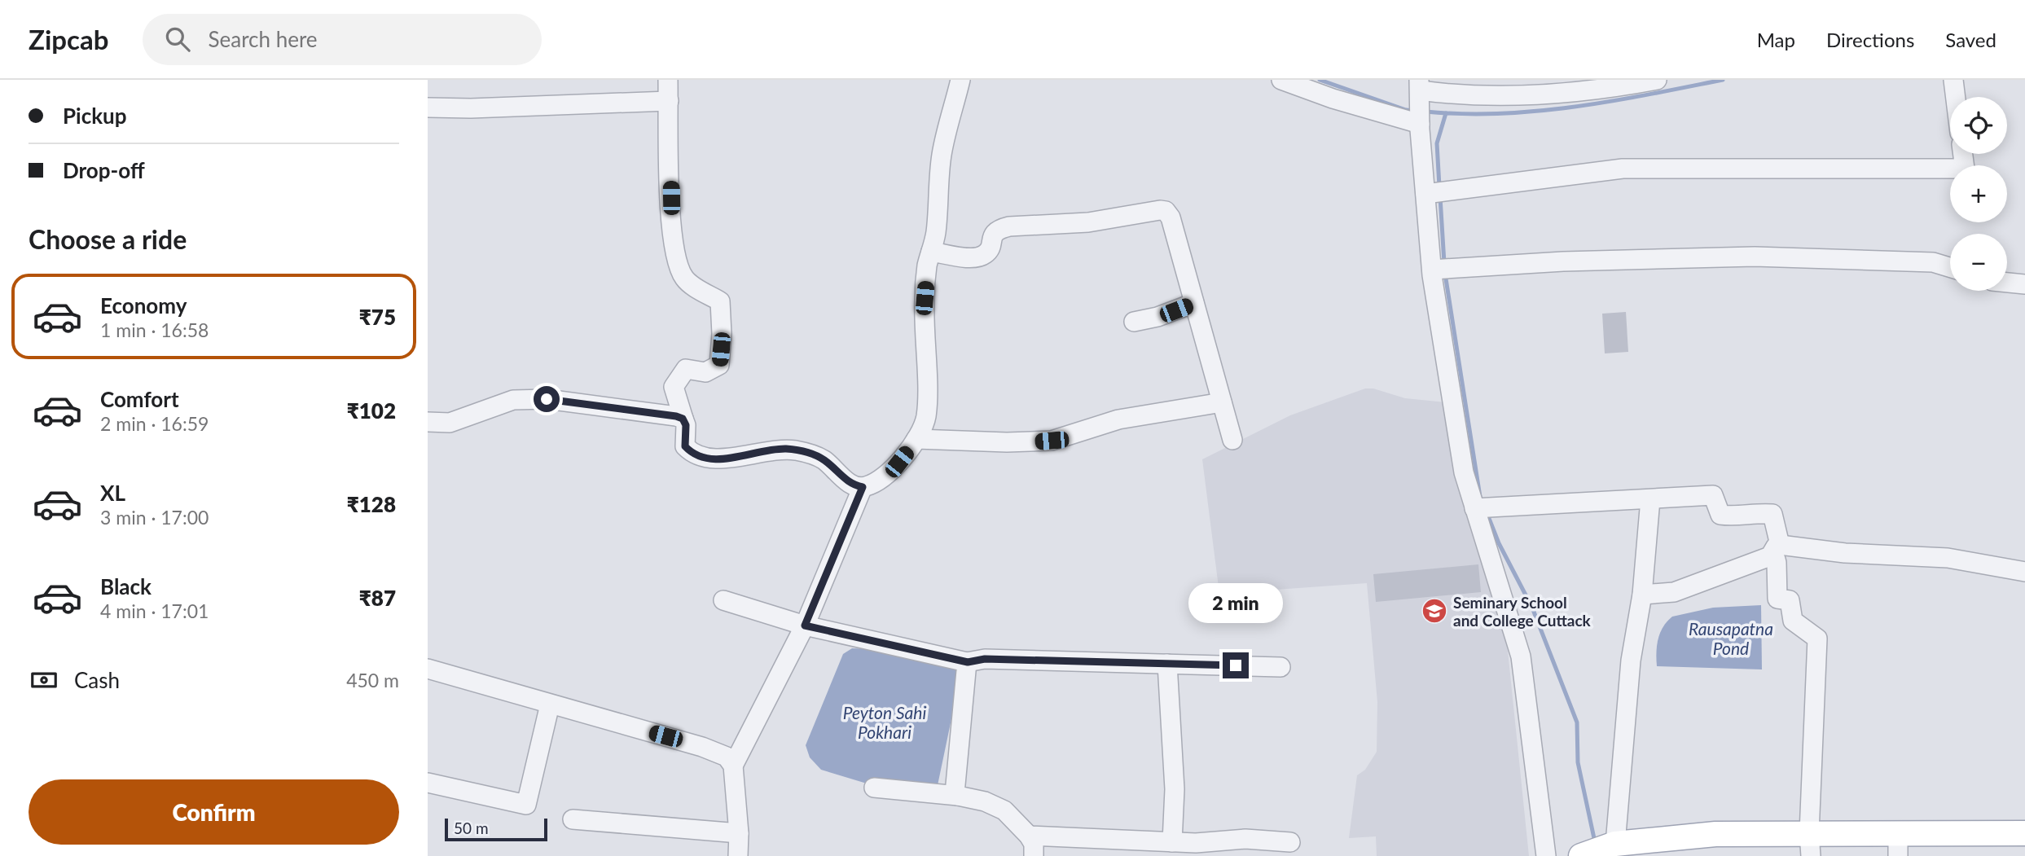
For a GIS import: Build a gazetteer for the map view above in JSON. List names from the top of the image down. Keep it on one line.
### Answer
{"water":["Rausapatna Pond","Peyton Sahi Pokhari"],"places":{"school or university":["Seminary School and College Cuttack"]},"scale_bar":"50 m","page":{"header":"Zipcab","search":"Search here","nav":["Map","Directions","Saved"],"banner":["Pickup","Drop-off"],"map_buttons":["+","−"],"heading":"Choose a ride","list":[{"name":"Economy","note":"1 min · 16:58","value":"₹75"},{"name":"Comfort","note":"2 min · 16:59","value":"₹102"},{"name":"XL","note":"3 min · 17:00","value":"₹128"},{"name":"Black","note":"4 min · 17:01","value":"₹87"}],"bubble":"2 min","pay":["Cash","450 m"],"buttons":"Confirm","scale":"50 m"}}
